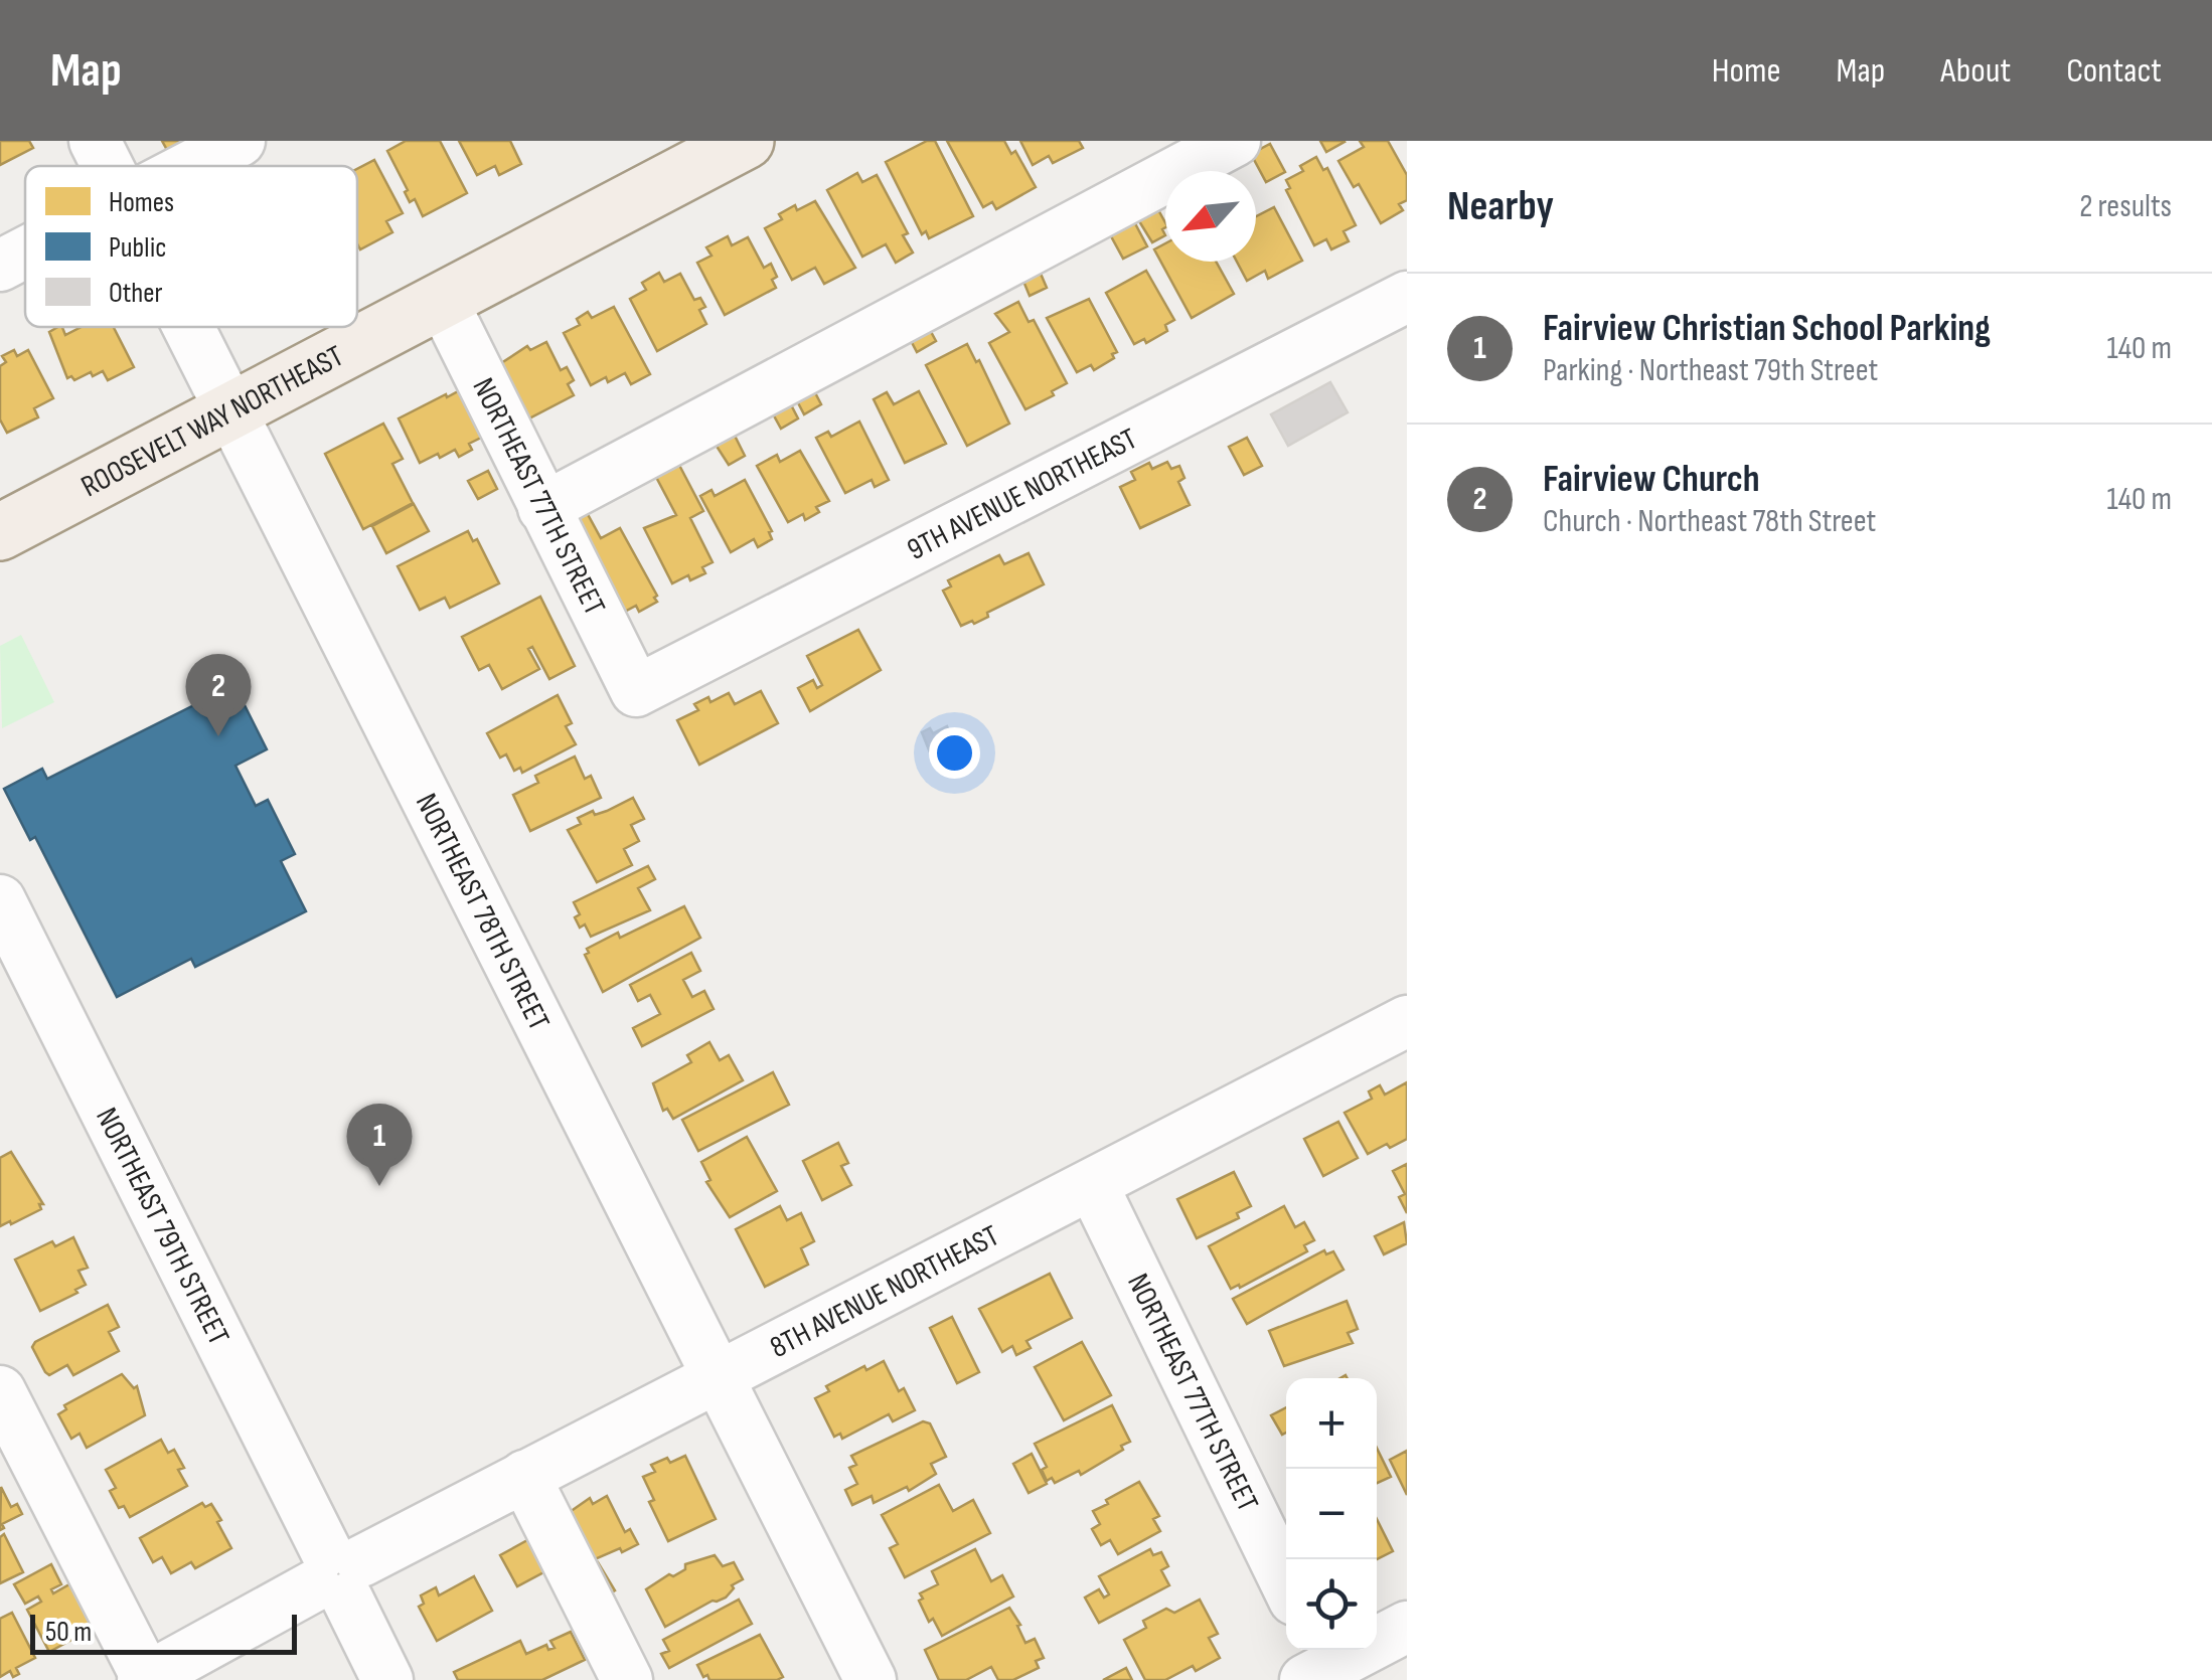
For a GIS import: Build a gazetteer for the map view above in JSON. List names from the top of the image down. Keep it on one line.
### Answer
{"streets":{"main road":["ROOSEVELT WAY NORTHEAST"],"street":["9TH AVENUE NORTHEAST","NORTHEAST 77TH STREET","NORTHEAST 78TH STREET","NORTHEAST 79TH STREET","8TH AVENUE NORTHEAST"]},"crossings":[["ROOSEVELT WAY NORTHEAST","NORTHEAST 77TH STREET"],["ROOSEVELT WAY NORTHEAST","NORTHEAST 78TH STREET"],["9TH AVENUE NORTHEAST","NORTHEAST 77TH STREET"],["NORTHEAST 77TH STREET","8TH AVENUE NORTHEAST"],["NORTHEAST 78TH STREET","8TH AVENUE NORTHEAST"],["NORTHEAST 79TH STREET","8TH AVENUE NORTHEAST"]],"legend":["Homes","Public","Other"],"scale_bar":"50 m","north":"bottom left","page":{"header":"Map","nav":["Home","Map","About","Contact"],"heading":["Nearby","2 results"],"list":[{"mark":"1","name":"Fairview Christian School Parking","note":"Parking · Northeast 79th Street","value":"140 m"},{"mark":"2","name":"Fairview Church","note":"Church · Northeast 78th Street","value":"140 m"}],"pins":["2","1"],"map_buttons":["+","−"],"scale":"50 m"}}
